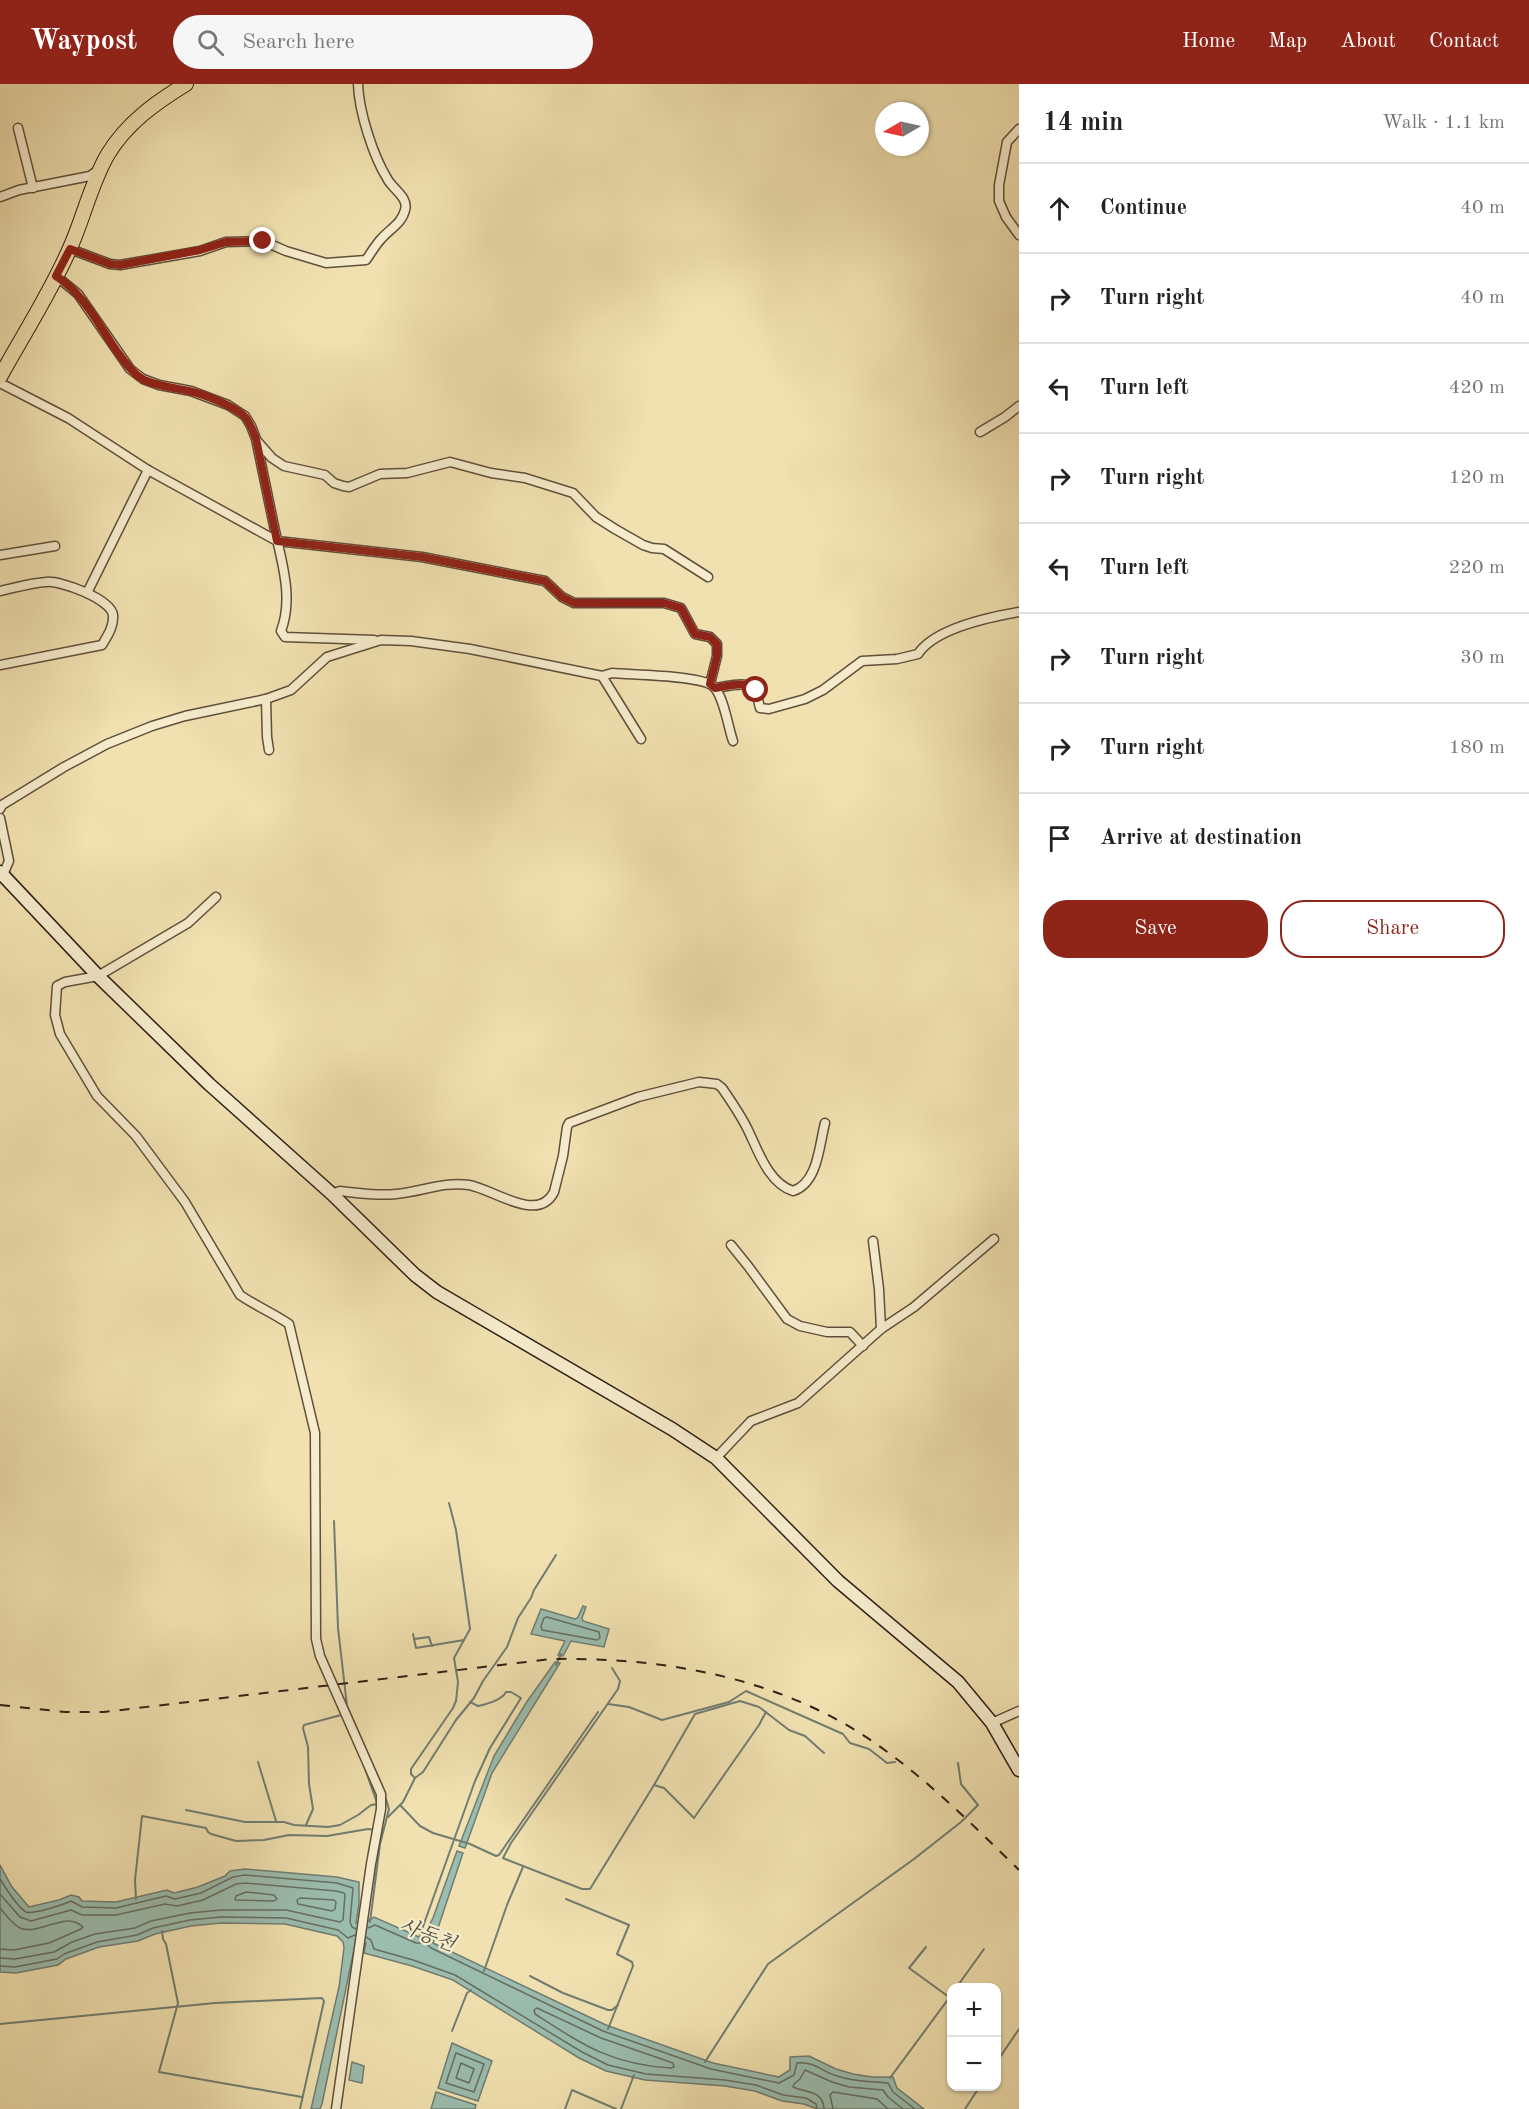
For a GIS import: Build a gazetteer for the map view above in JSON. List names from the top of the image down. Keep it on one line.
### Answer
{"water":["사동천"],"north":"left","page":{"header":"Waypost","search":"Search here","nav":["Home","Map","About","Contact"],"heading":["14 min","Walk · 1.1 km"],"list":[["Continue","40 m"],["Turn right","40 m"],["Turn left","420 m"],["Turn right","120 m"],["Turn left","220 m"],["Turn right","30 m"],["Turn right","180 m"],"Arrive at destination"],"buttons":["Save","Share"],"map_buttons":["+","−"]}}
